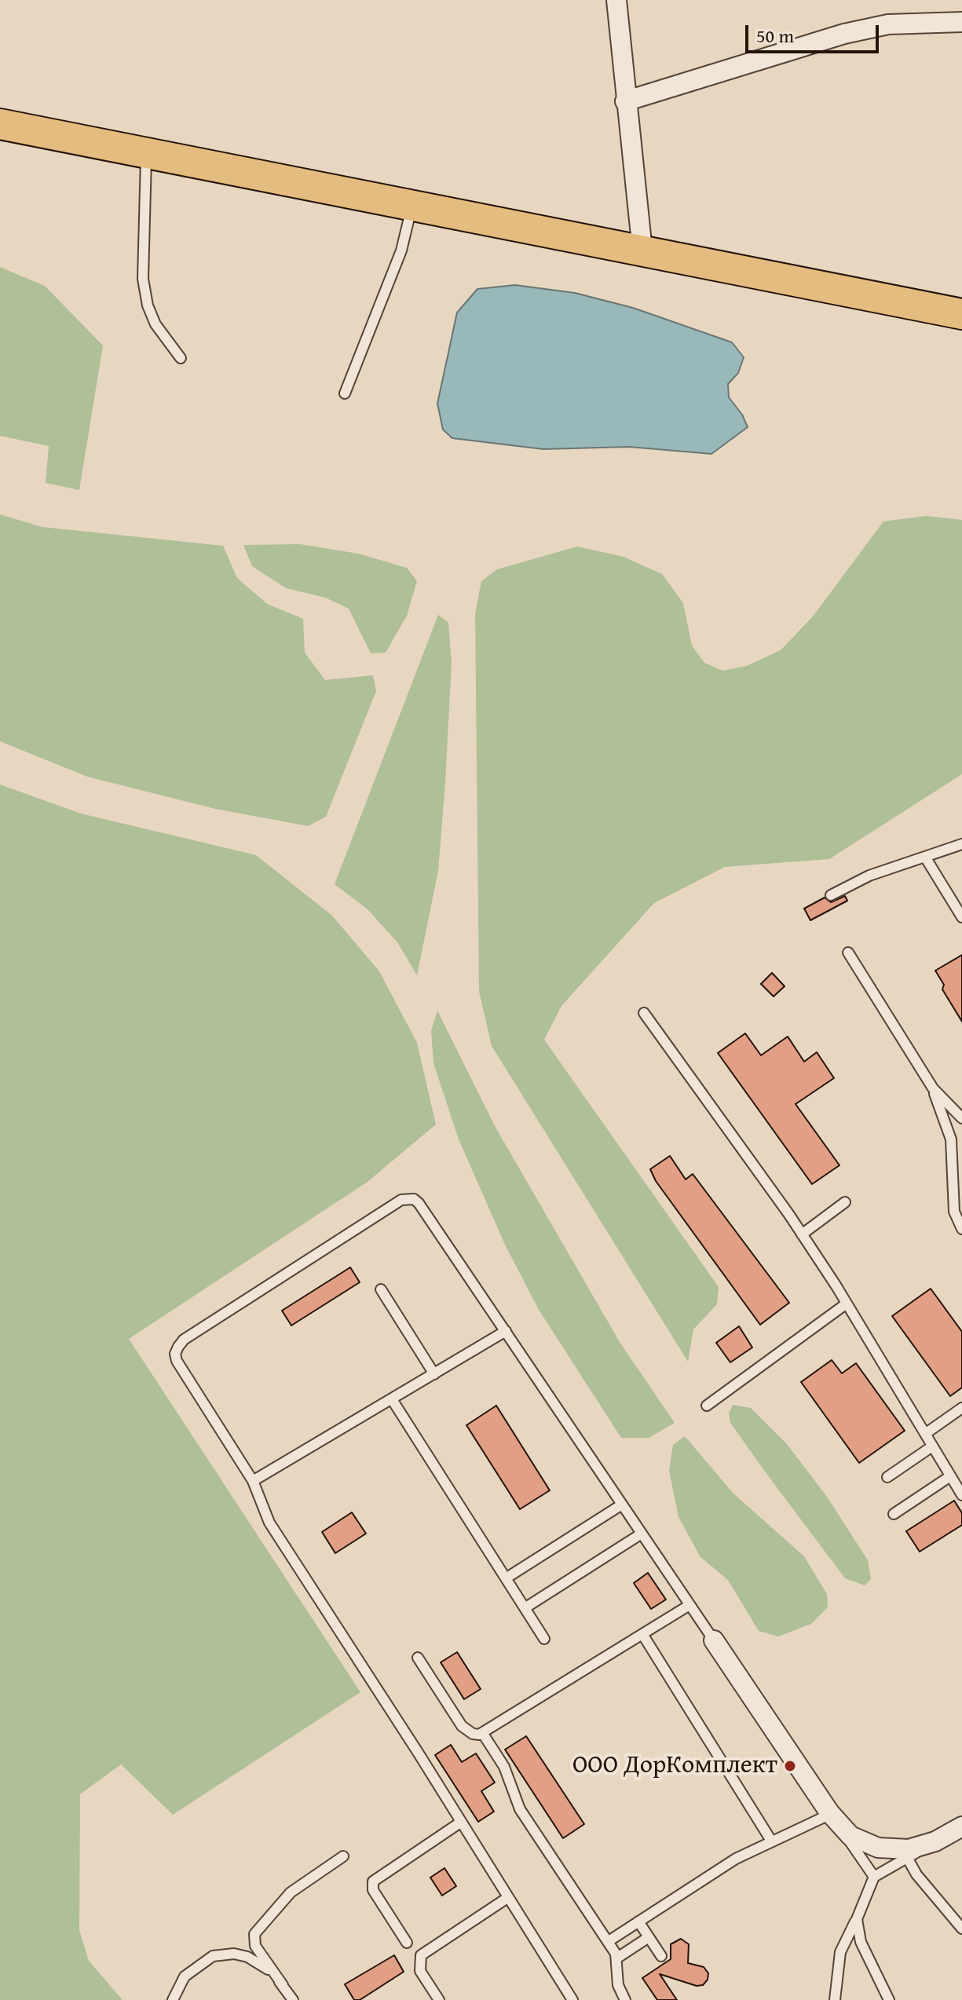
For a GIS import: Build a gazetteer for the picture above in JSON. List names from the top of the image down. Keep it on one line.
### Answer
{"places":["ООО ДорКомплект"],"scale_bar":"50 m"}
